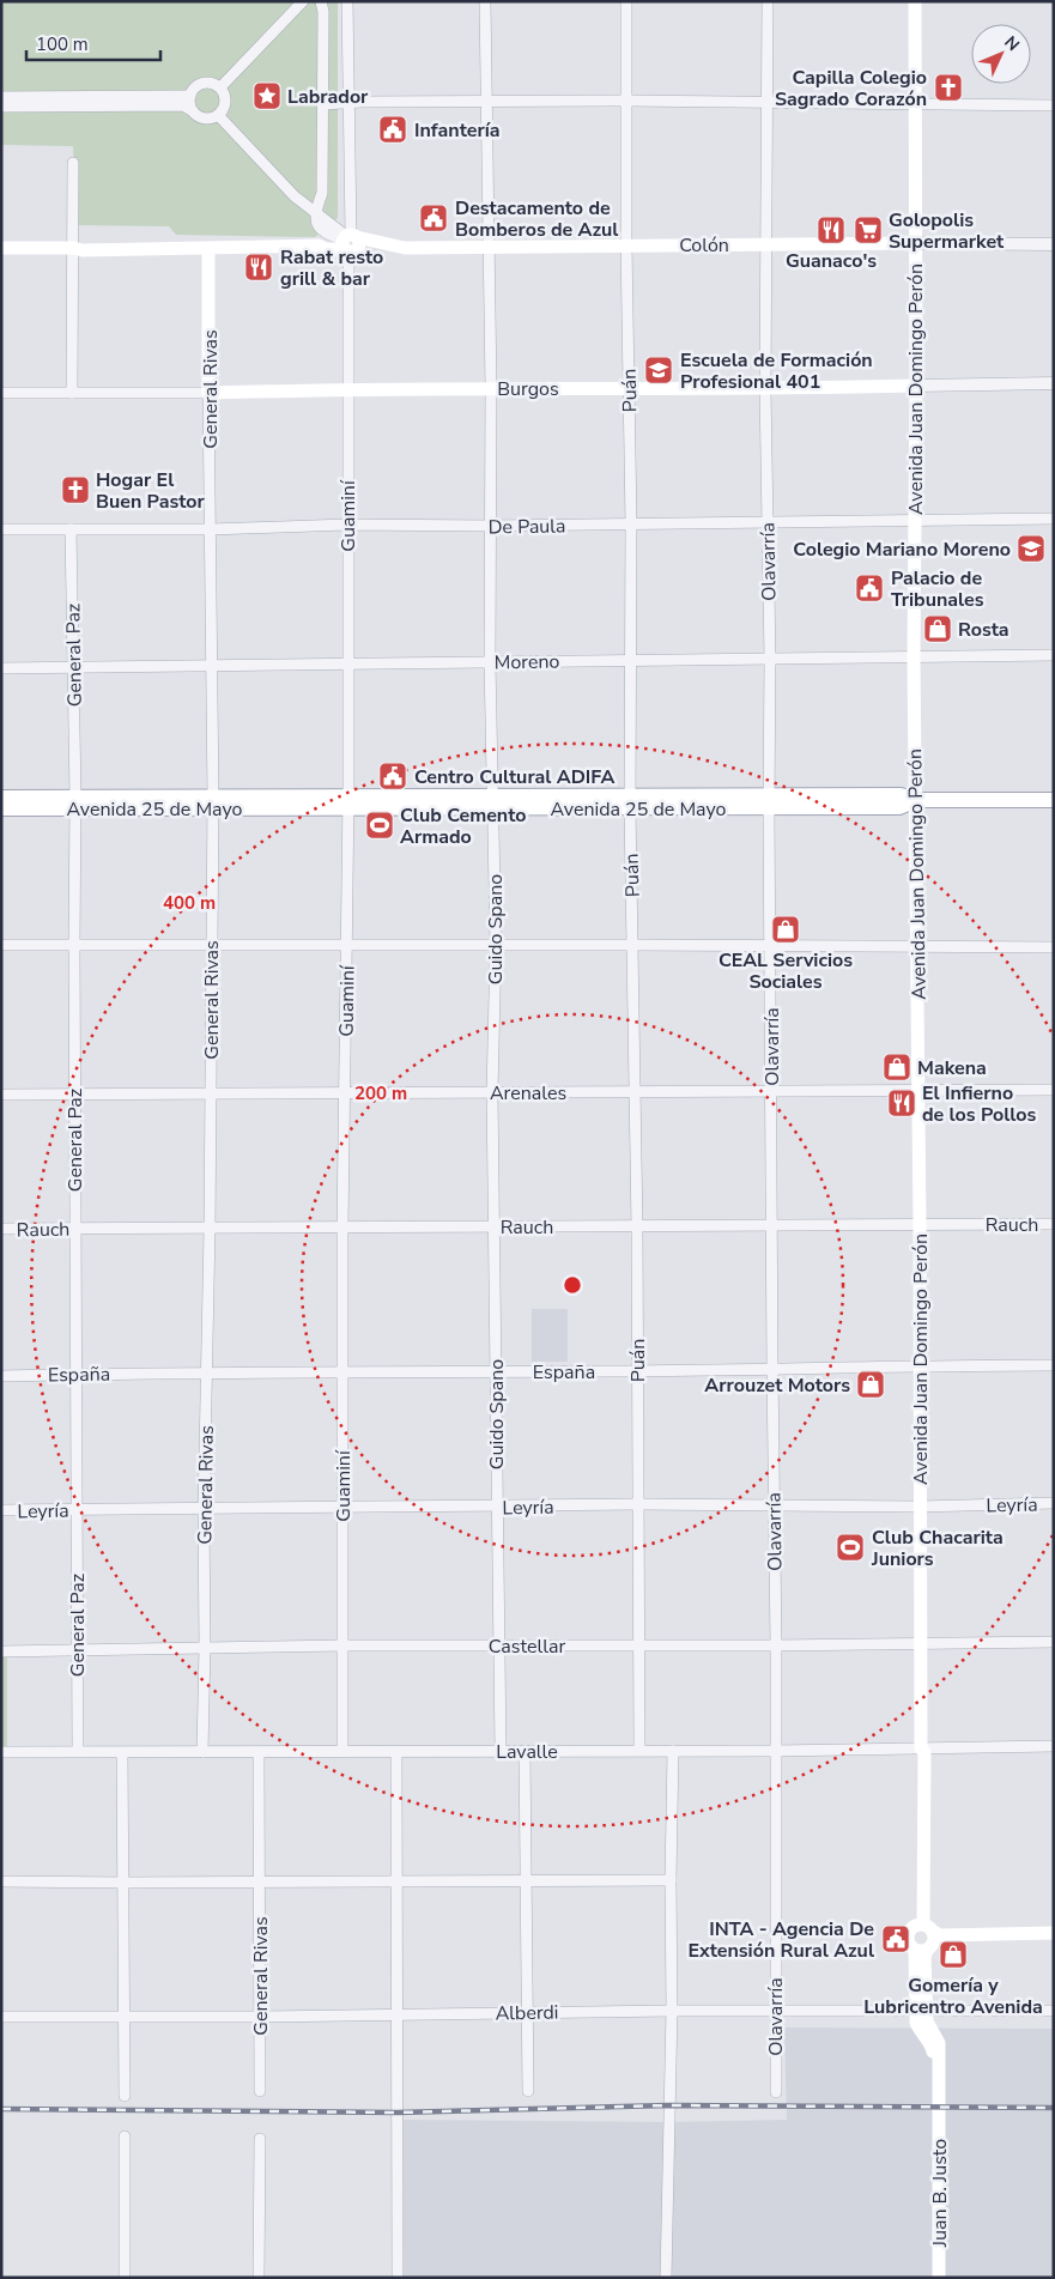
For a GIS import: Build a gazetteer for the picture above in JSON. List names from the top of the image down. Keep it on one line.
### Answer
{"streets":{"main road":["Colón","Burgos","General Rivas","Avenida Juan Domingo Perón","Avenida 25 de Mayo","Juan B. Justo"],"street":["Puán","Guaminí","De Paula","Olavarría","General Paz","Moreno","Guido Spano","Arenales","Rauch","España","Leyría","Castellar","Lavalle","Alberdi"]},"crossings":[["Colón","Avenida Juan Domingo Perón"],["Colón","Puán"],["Colón","Guaminí"],["Colón","Olavarría"],["Colón","Guido Spano"],["Burgos","General Rivas"],["Burgos","Avenida Juan Domingo Perón"],["Burgos","Puán"],["Burgos","Guaminí"],["Burgos","Olavarría"],["Burgos","Guido Spano"],["General Rivas","De Paula"],["General Rivas","Moreno"],["General Rivas","Avenida 25 de Mayo"],["General Rivas","Arenales"],["General Rivas","Rauch"],["General Rivas","España"],["General Rivas","Leyría"],["General Rivas","Castellar"],["General Rivas","Lavalle"],["General Rivas","Alberdi"],["Avenida Juan Domingo Perón","De Paula"],["Avenida Juan Domingo Perón","Moreno"],["Avenida Juan Domingo Perón","Avenida 25 de Mayo"],["Avenida Juan Domingo Perón","Arenales"],["Avenida Juan Domingo Perón","Rauch"],["Avenida Juan Domingo Perón","España"],["Avenida Juan Domingo Perón","Leyría"],["Avenida Juan Domingo Perón","Castellar"],["Avenida Juan Domingo Perón","Lavalle"],["Avenida Juan Domingo Perón","Alberdi"],["Avenida Juan Domingo Perón","Juan B. Justo"],["Puán","De Paula"],["Puán","Moreno"],["Puán","Avenida 25 de Mayo"],["Puán","Arenales"],["Puán","Rauch"],["Puán","España"],["Puán","Leyría"],["Puán","Castellar"],["Puán","Lavalle"],["Guaminí","De Paula"],["Guaminí","Moreno"],["Guaminí","Avenida 25 de Mayo"],["Guaminí","Arenales"],["Guaminí","Rauch"],["Guaminí","España"],["Guaminí","Leyría"],["Guaminí","Castellar"],["Guaminí","Lavalle"],["De Paula","Olavarría"],["De Paula","General Paz"],["De Paula","Guido Spano"],["Olavarría","Moreno"],["Olavarría","Avenida 25 de Mayo"],["Olavarría","Arenales"],["Olavarría","Rauch"],["Olavarría","España"],["Olavarría","Leyría"],["Olavarría","Castellar"],["Olavarría","Lavalle"],["Olavarría","Alberdi"],["General Paz","Moreno"],["General Paz","Avenida 25 de Mayo"],["General Paz","Arenales"],["General Paz","Rauch"],["General Paz","España"],["General Paz","Leyría"],["General Paz","Castellar"],["General Paz","Lavalle"],["Moreno","Guido Spano"],["Avenida 25 de Mayo","Guido Spano"],["Guido Spano","Arenales"],["Guido Spano","Rauch"],["Guido Spano","España"],["Guido Spano","Leyría"],["Guido Spano","Castellar"],["Guido Spano","Lavalle"]],"places":{"church":["Capilla Colegio Sagrado Corazón","Hogar El Buen Pastor"],"place":["Labrador"],"public building":["Infantería","Destacamento de Bomberos de Azul","Palacio de Tribunales","Centro Cultural ADIFA","INTA - Agencia De Extensión Rural Azul"],"restaurant":["Guanaco's","Rabat resto grill & bar","El Infierno de los Pollos"],"supermarket":["Golopolis Supermarket"],"school or university":["Escuela de Formación Profesional 401","Colegio Mariano Moreno"],"shop":["Rosta","CEAL Servicios Sociales","Makena","Arrouzet Motors","Gomería y Lubricentro Avenida"],"sports":["Club Cemento Armado","Club Chacarita Juniors"]},"scale_bar":"100 m","north":"top right","rings":["400 m","200 m"]}
